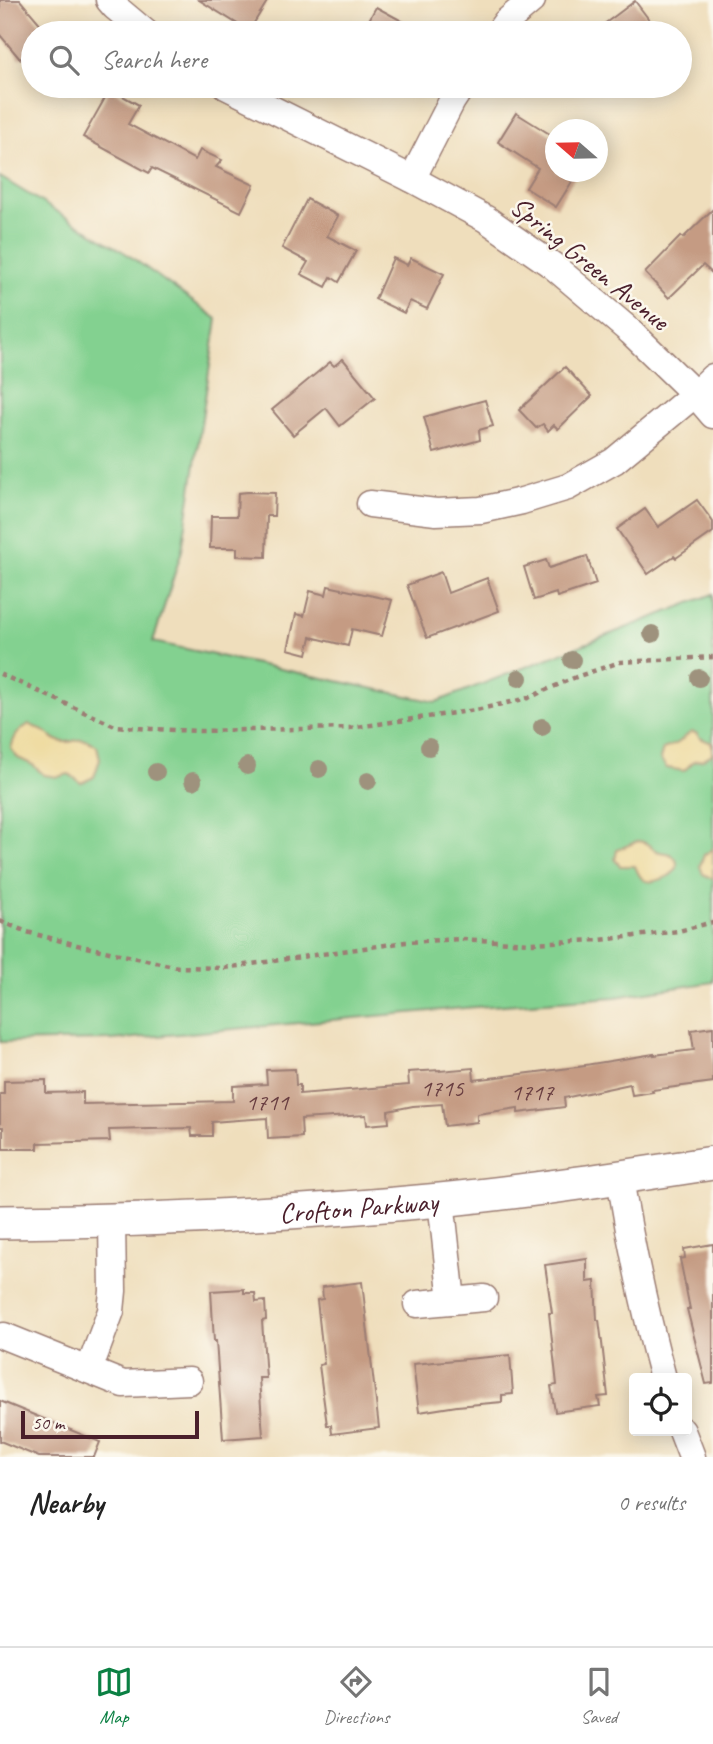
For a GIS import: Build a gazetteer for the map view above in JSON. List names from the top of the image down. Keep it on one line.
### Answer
{"streets":{"street":["Spring Green Avenue","Crofton Parkway"]},"house_numbers":["1715","1717","1711"],"scale_bar":"50 m","north":"left","page":{"search":"Search here","scale":"50 m","heading":["Nearby","0 results"],"nav":["Map","Directions","Saved"]}}
